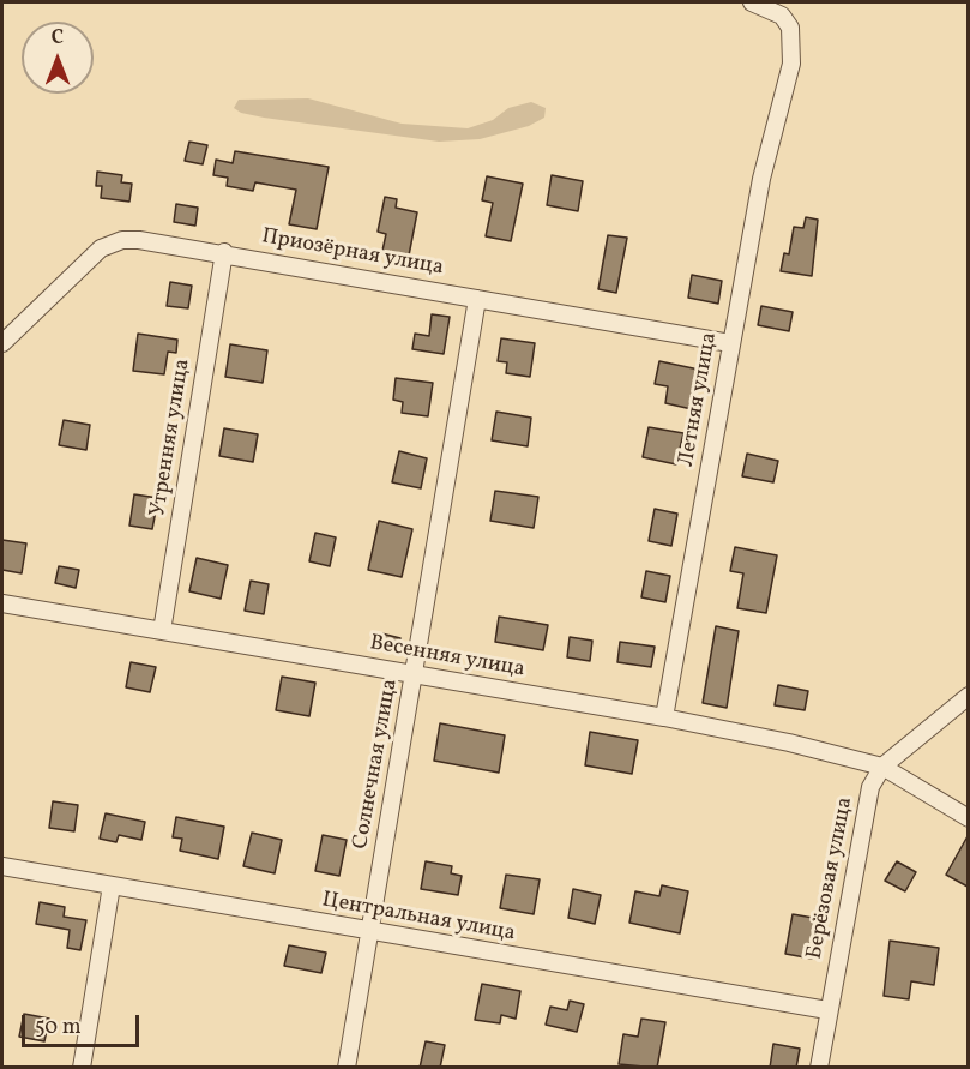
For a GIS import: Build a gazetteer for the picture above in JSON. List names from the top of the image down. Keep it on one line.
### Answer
{"streets":{"street":["Приозёрная улица","Летняя улица","Утренняя улица","Весенняя улица","Солнечная улица","Берёзовая улица","Центральная улица"]},"crossings":[["Приозёрная улица","Летняя улица"],["Приозёрная улица","Утренняя улица"],["Приозёрная улица","Солнечная улица"],["Летняя улица","Весенняя улица"],["Утренняя улица","Весенняя улица"],["Весенняя улица","Солнечная улица"],["Весенняя улица","Берёзовая улица"],["Солнечная улица","Центральная улица"],["Берёзовая улица","Центральная улица"]],"scale_bar":"50 m","north":"top"}
